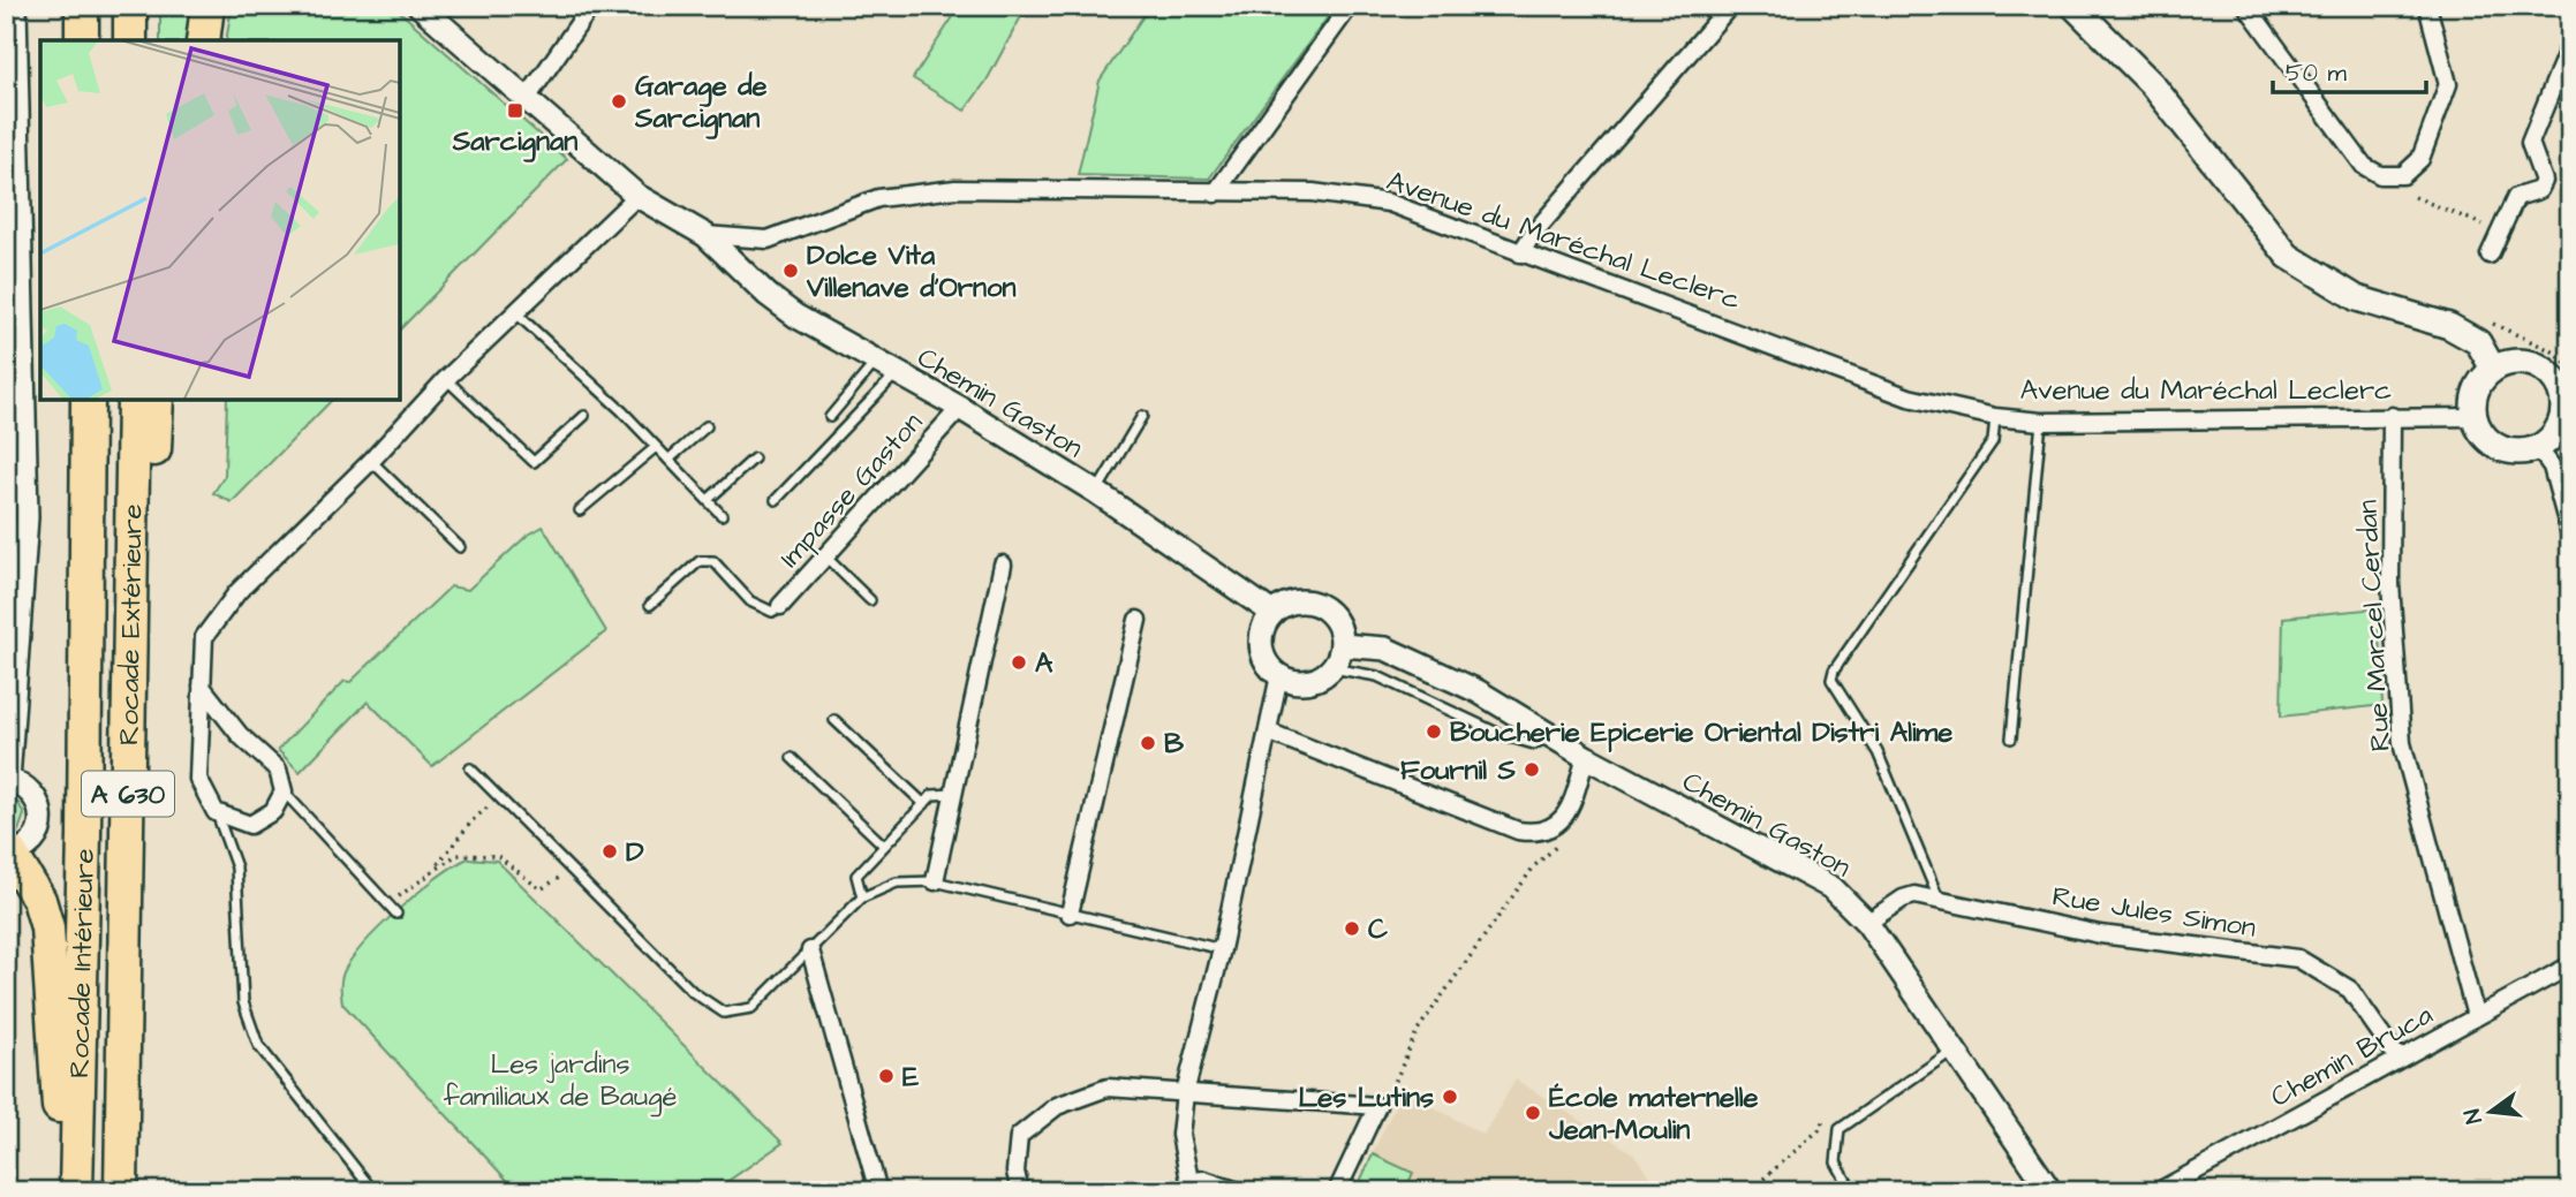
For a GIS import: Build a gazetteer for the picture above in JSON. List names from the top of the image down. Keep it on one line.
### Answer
{"streets":{"highway":["Rocade Extérieure","A 630","Rocade Intérieure"],"street":["Avenue du Maréchal Leclerc","Chemin Gaston","Impasse Gaston","Rue Marcel Cerdan","Rue Jules Simon","Chemin Bruca"]},"crossings":[["Avenue du Maréchal Leclerc","Chemin Gaston"],["Avenue du Maréchal Leclerc","Rue Marcel Cerdan"],["Chemin Gaston","Impasse Gaston"],["Chemin Gaston","Rue Jules Simon"],["Rue Marcel Cerdan","Chemin Bruca"],["Rue Jules Simon","Chemin Bruca"]],"parks":["Les jardins familiaux de Baugé"],"places":{"other":["Garage de Sarcignan","Dolce Vita Villenave d'Ornon","A","Boucherie Epicerie Oriental Distri Alime","B","Fournil S","D","C","E","Les Lutins","École maternelle Jean-Moulin"],"transit":["Sarcignan"]},"scale_bar":"50 m","north":"left"}
